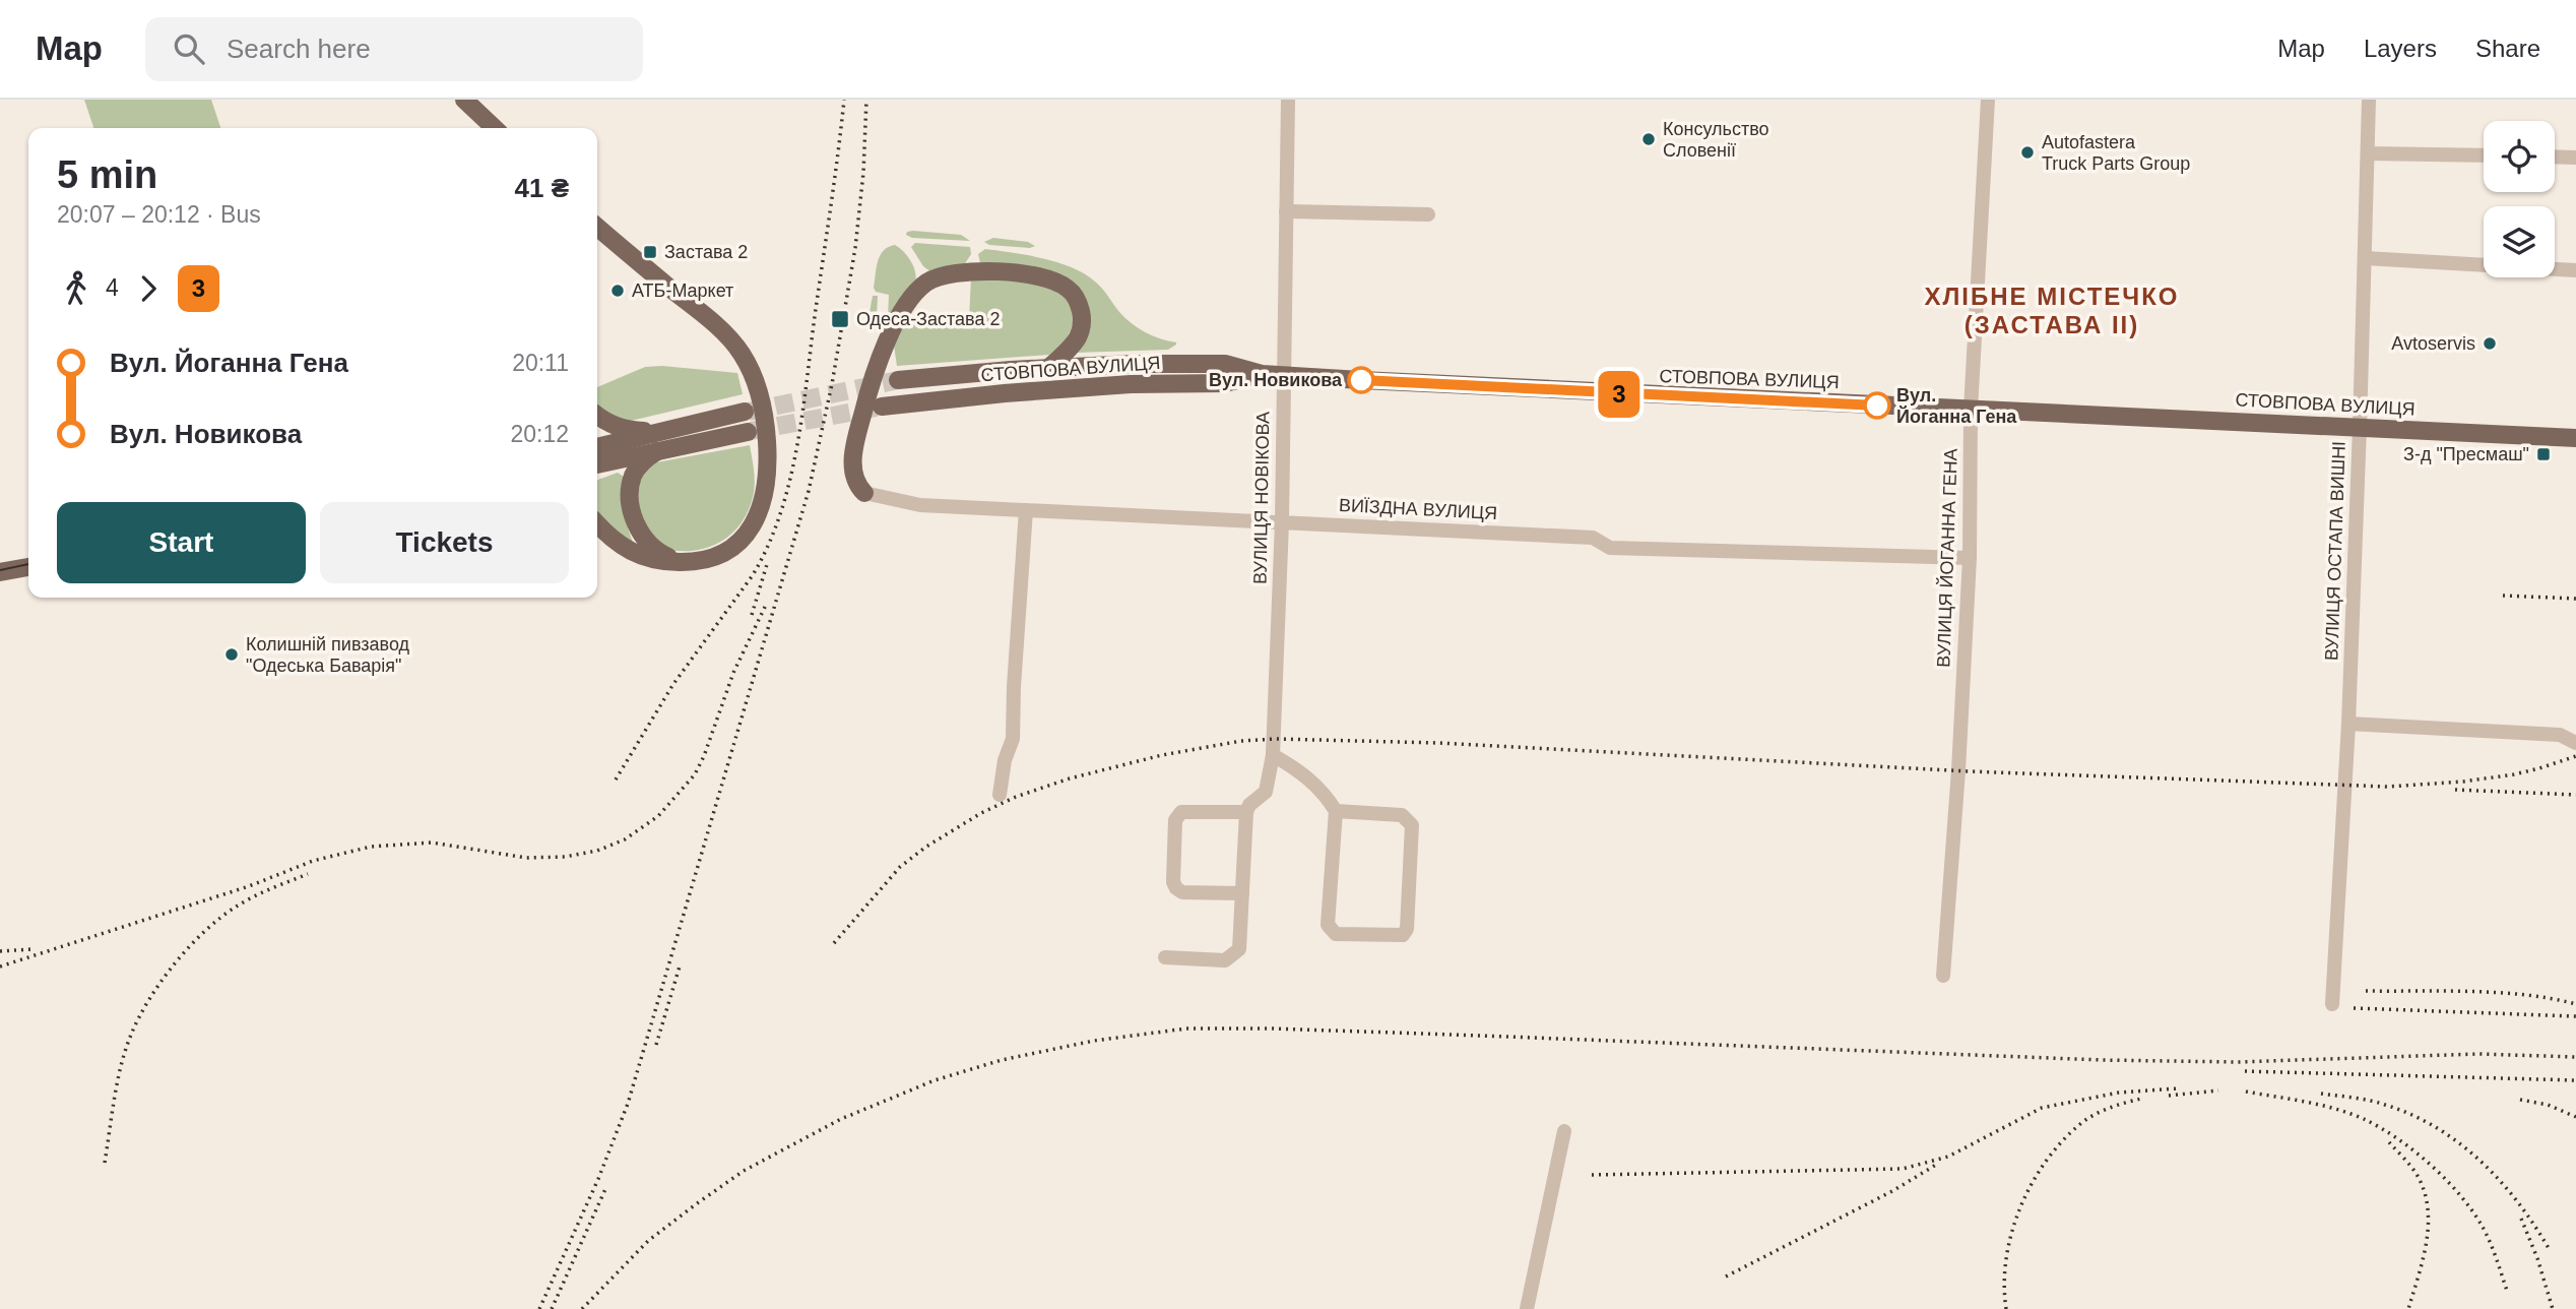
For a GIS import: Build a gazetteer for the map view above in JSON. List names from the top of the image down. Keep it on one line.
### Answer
{"streets":{"main road":["СТОВПОВА ВУЛИЦЯ"],"street":["ВУЛИЦЯ НОВІКОВА","ВИЇЗДНА ВУЛИЦЯ","ВУЛИЦЯ ОСТАПА ВИШНІ","ВУЛИЦЯ ЙОГАННА ГЕНА"]},"crossings":[["СТОВПОВА ВУЛИЦЯ","ВУЛИЦЯ НОВІКОВА"],["СТОВПОВА ВУЛИЦЯ","ВУЛИЦЯ ОСТАПА ВИШНІ"],["СТОВПОВА ВУЛИЦЯ","ВУЛИЦЯ ЙОГАННА ГЕНА"],["ВУЛИЦЯ НОВІКОВА","ВИЇЗДНА ВУЛИЦЯ"],["ВИЇЗДНА ВУЛИЦЯ","ВУЛИЦЯ ЙОГАННА ГЕНА"]],"districts":["ХЛІБНЕ МІСТЕЧКО (ЗАСТАВА ІІ)"],"places":{"other":["Консульство Словенії","Autofastera Truck Parts Group","АТБ-Маркет","Avtoservis","Вул. Новикова","Вул. Йоганна Гена","Колишній пивзавод \"Одеська Баварія\""],"transit":["Застава 2","Одеса-Застава 2","З-д \"Пресмаш\""]},"lines":["bus line 3"],"page":{"header":"Map","search":"Search here","nav":["Map","Layers","Share"],"on_map":"3","heading":["5 min","20:07 – 20:12 · Bus","41 ₴"],"legs":["4","3"],"list":[{"name":"Вул. Йоганна Гена","value":"20:11"},{"name":"Вул. Новикова","value":"20:12"}],"buttons":["Start","Tickets"]}}
